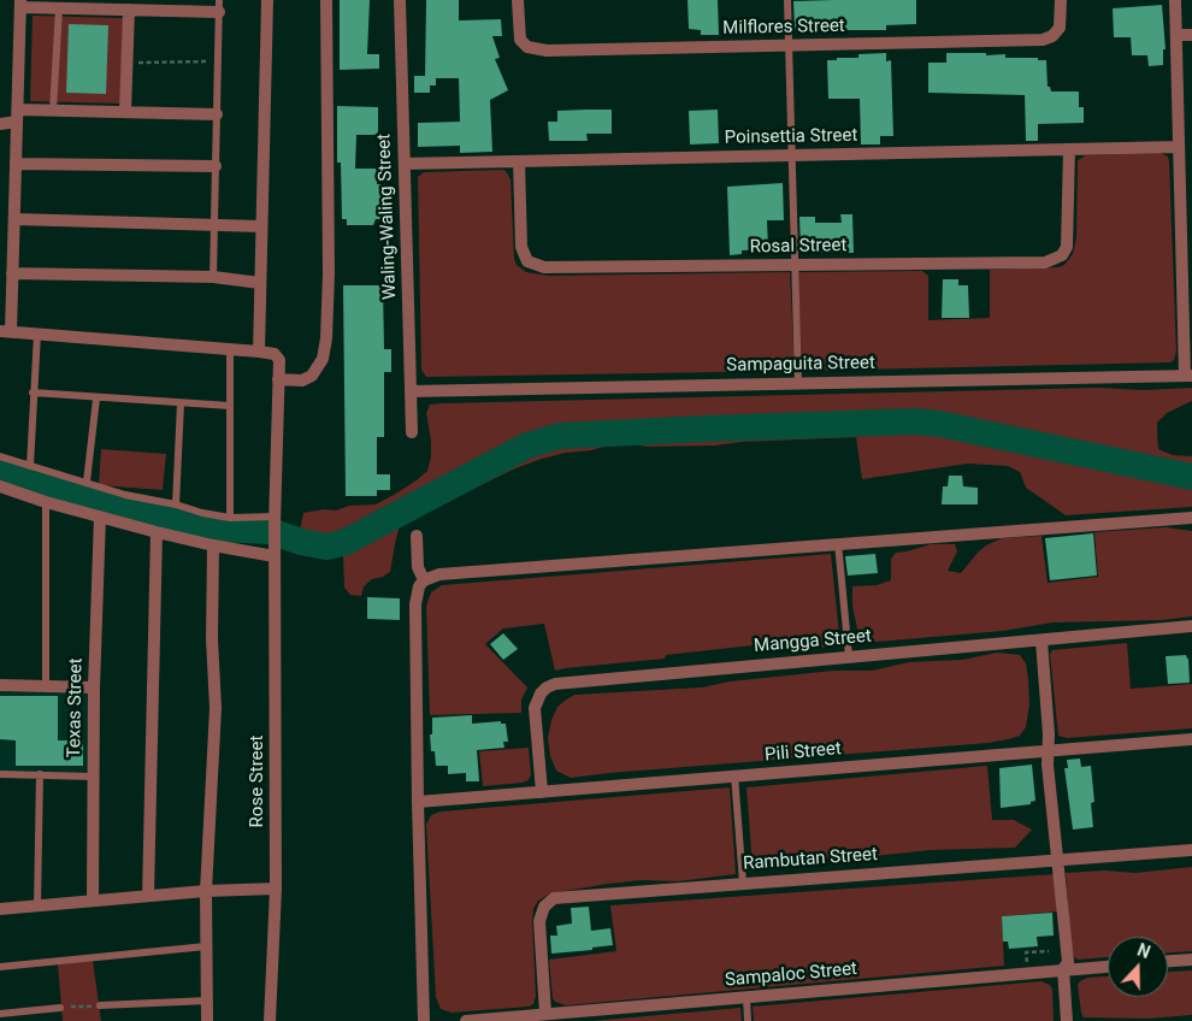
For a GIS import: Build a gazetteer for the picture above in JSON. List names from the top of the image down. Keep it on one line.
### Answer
{"streets":{"street":["Milflores Street","Poinsettia Street","Waling-Waling Street","Rosal Street","Sampaguita Street","Mangga Street","Texas Street","Pili Street","Rose Street","Rambutan Street","Sampaloc Street"]},"crossings":[["Poinsettia Street","Waling-Waling Street"],["Poinsettia Street","Rosal Street"],["Waling-Waling Street","Sampaguita Street"],["Mangga Street","Pili Street"],["Rambutan Street","Sampaloc Street"]],"north":"top"}
